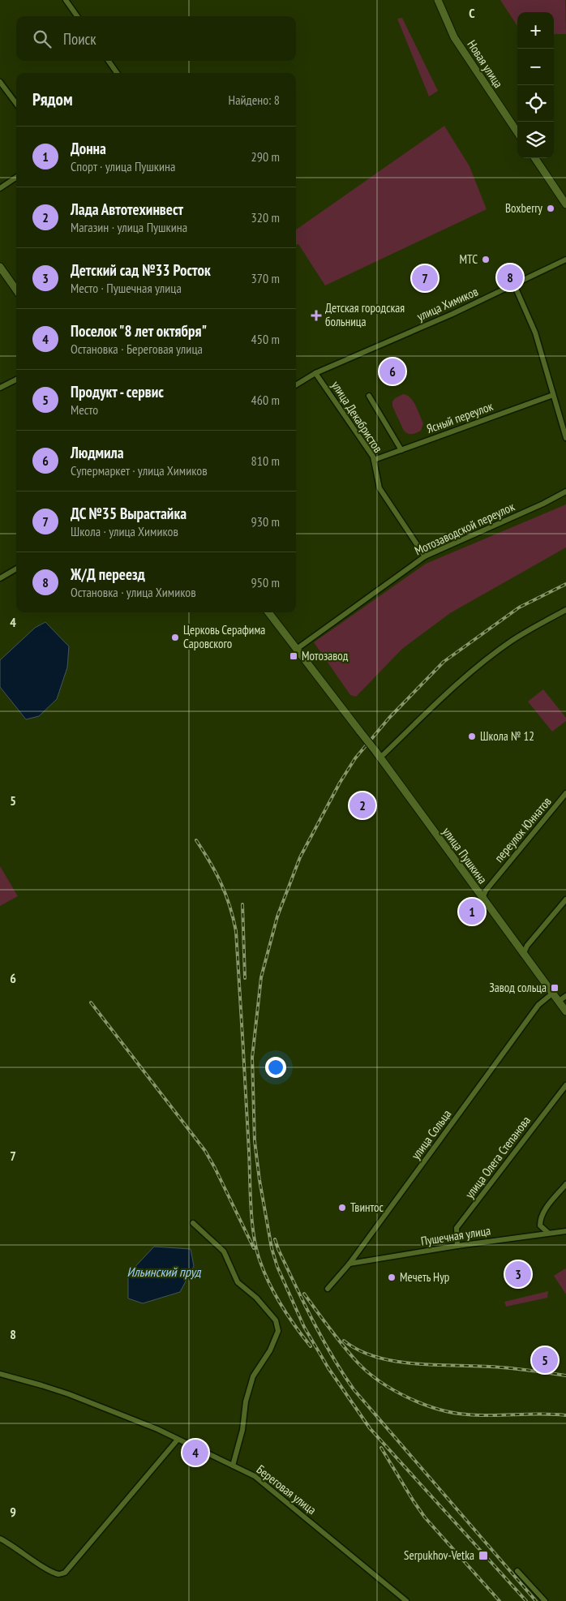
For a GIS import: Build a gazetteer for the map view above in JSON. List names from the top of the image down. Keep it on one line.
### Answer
{"streets":{"street":["Новая улица","улица Химиков","улица Декабристов","Ясный переулок","Мотозаводской переулок","переулок Юннатов","улица Пушкина","улица Сольца","улица Олега Степанова","Пушечная улица","Береговая улица"]},"crossings":[["улица Химиков","улица Декабристов"],["улица Декабристов","Ясный переулок"],["улица Декабристов","Мотозаводской переулок"],["Мотозаводской переулок","улица Пушкина"],["переулок Юннатов","улица Пушкина"],["улица Пушкина","улица Сольца"],["улица Сольца","Пушечная улица"],["улица Олега Степанова","Пушечная улица"]],"water":["Ильинский пруд"],"places":{"other":["Boxberry","МТС","Церковь Серафима Саровского","Школа № 12","Твинтос","Мечеть Нур"],"health":["Детская городская больница"],"transit":["Мотозавод","Завод сольца","Serpukhov-Vetka"]},"page":{"map_buttons":["+","−"],"search":"Поиск","heading":["Рядом","Найдено: 8"],"list":[{"mark":"1","name":"Донна","note":"Спорт · улица Пушкина","value":"290 m"},{"mark":"2","name":"Лада Автотехинвест","note":"Магазин · улица Пушкина","value":"320 m"},{"mark":"3","name":"Детский сад №33 Росток","note":"Место · Пушечная улица","value":"370 m"},{"mark":"4","name":"Поселок \"8 лет октября\"","note":"Остановка · Береговая улица","value":"450 m"},{"mark":"5","name":"Продукт - сервис","note":"Место","value":"460 m"},{"mark":"6","name":"Людмила","note":"Супермаркет · улица Химиков","value":"810 m"},{"mark":"7","name":"ДС №35 Вырастайка","note":"Школа · улица Химиков","value":"930 m"},{"mark":"8","name":"Ж/Д переезд","note":"Остановка · улица Химиков","value":"950 m"}],"pins":["8","7","6","2","1","3","5","4"]},"grid":{"columns":["C"],"rows":["4","5","6","7","8","9"]}}
